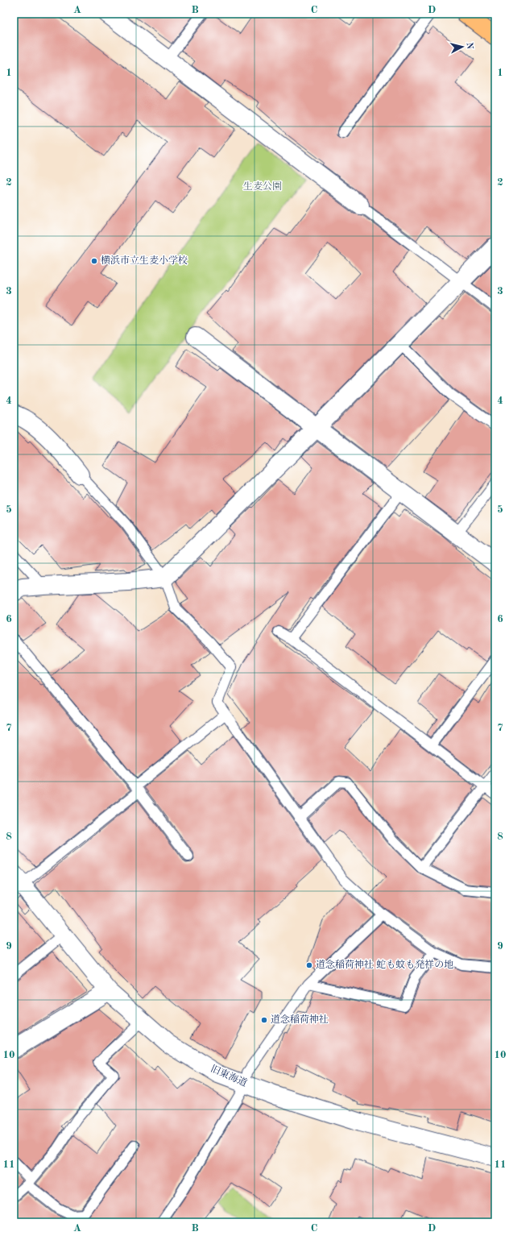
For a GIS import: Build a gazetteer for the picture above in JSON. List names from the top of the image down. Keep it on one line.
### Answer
{"streets":{"street":["旧東海道"]},"parks":["生麦公園"],"places":["横浜市立生麦小学校","道念稲荷神社 蛇も蚊も発祥の地","道念稲荷神社"],"north":"right","grid":{"columns":["A","B","C","D"],"rows":["1","2","3","4","5","6","7","8","9","10","11"]}}
